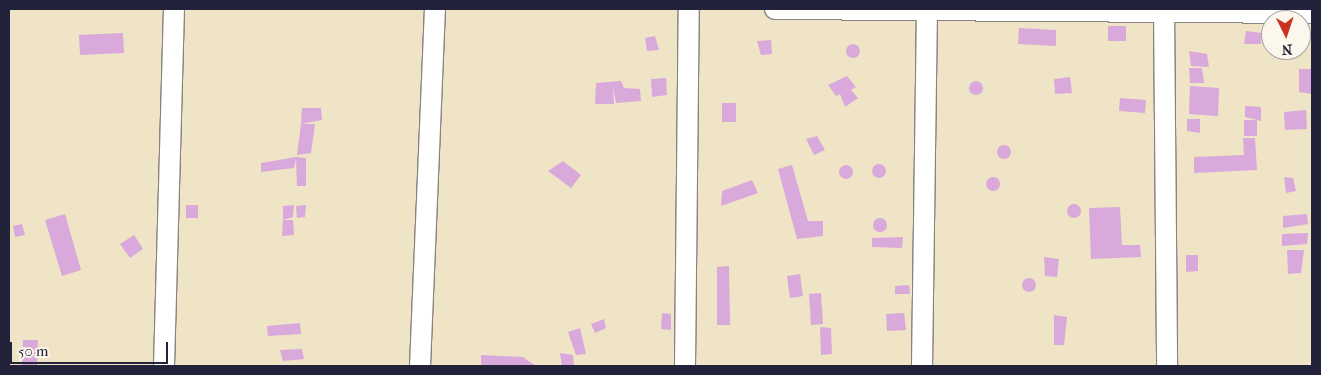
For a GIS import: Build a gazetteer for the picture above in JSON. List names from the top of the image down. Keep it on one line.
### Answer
{"scale_bar":"50 m","north":"bottom"}
